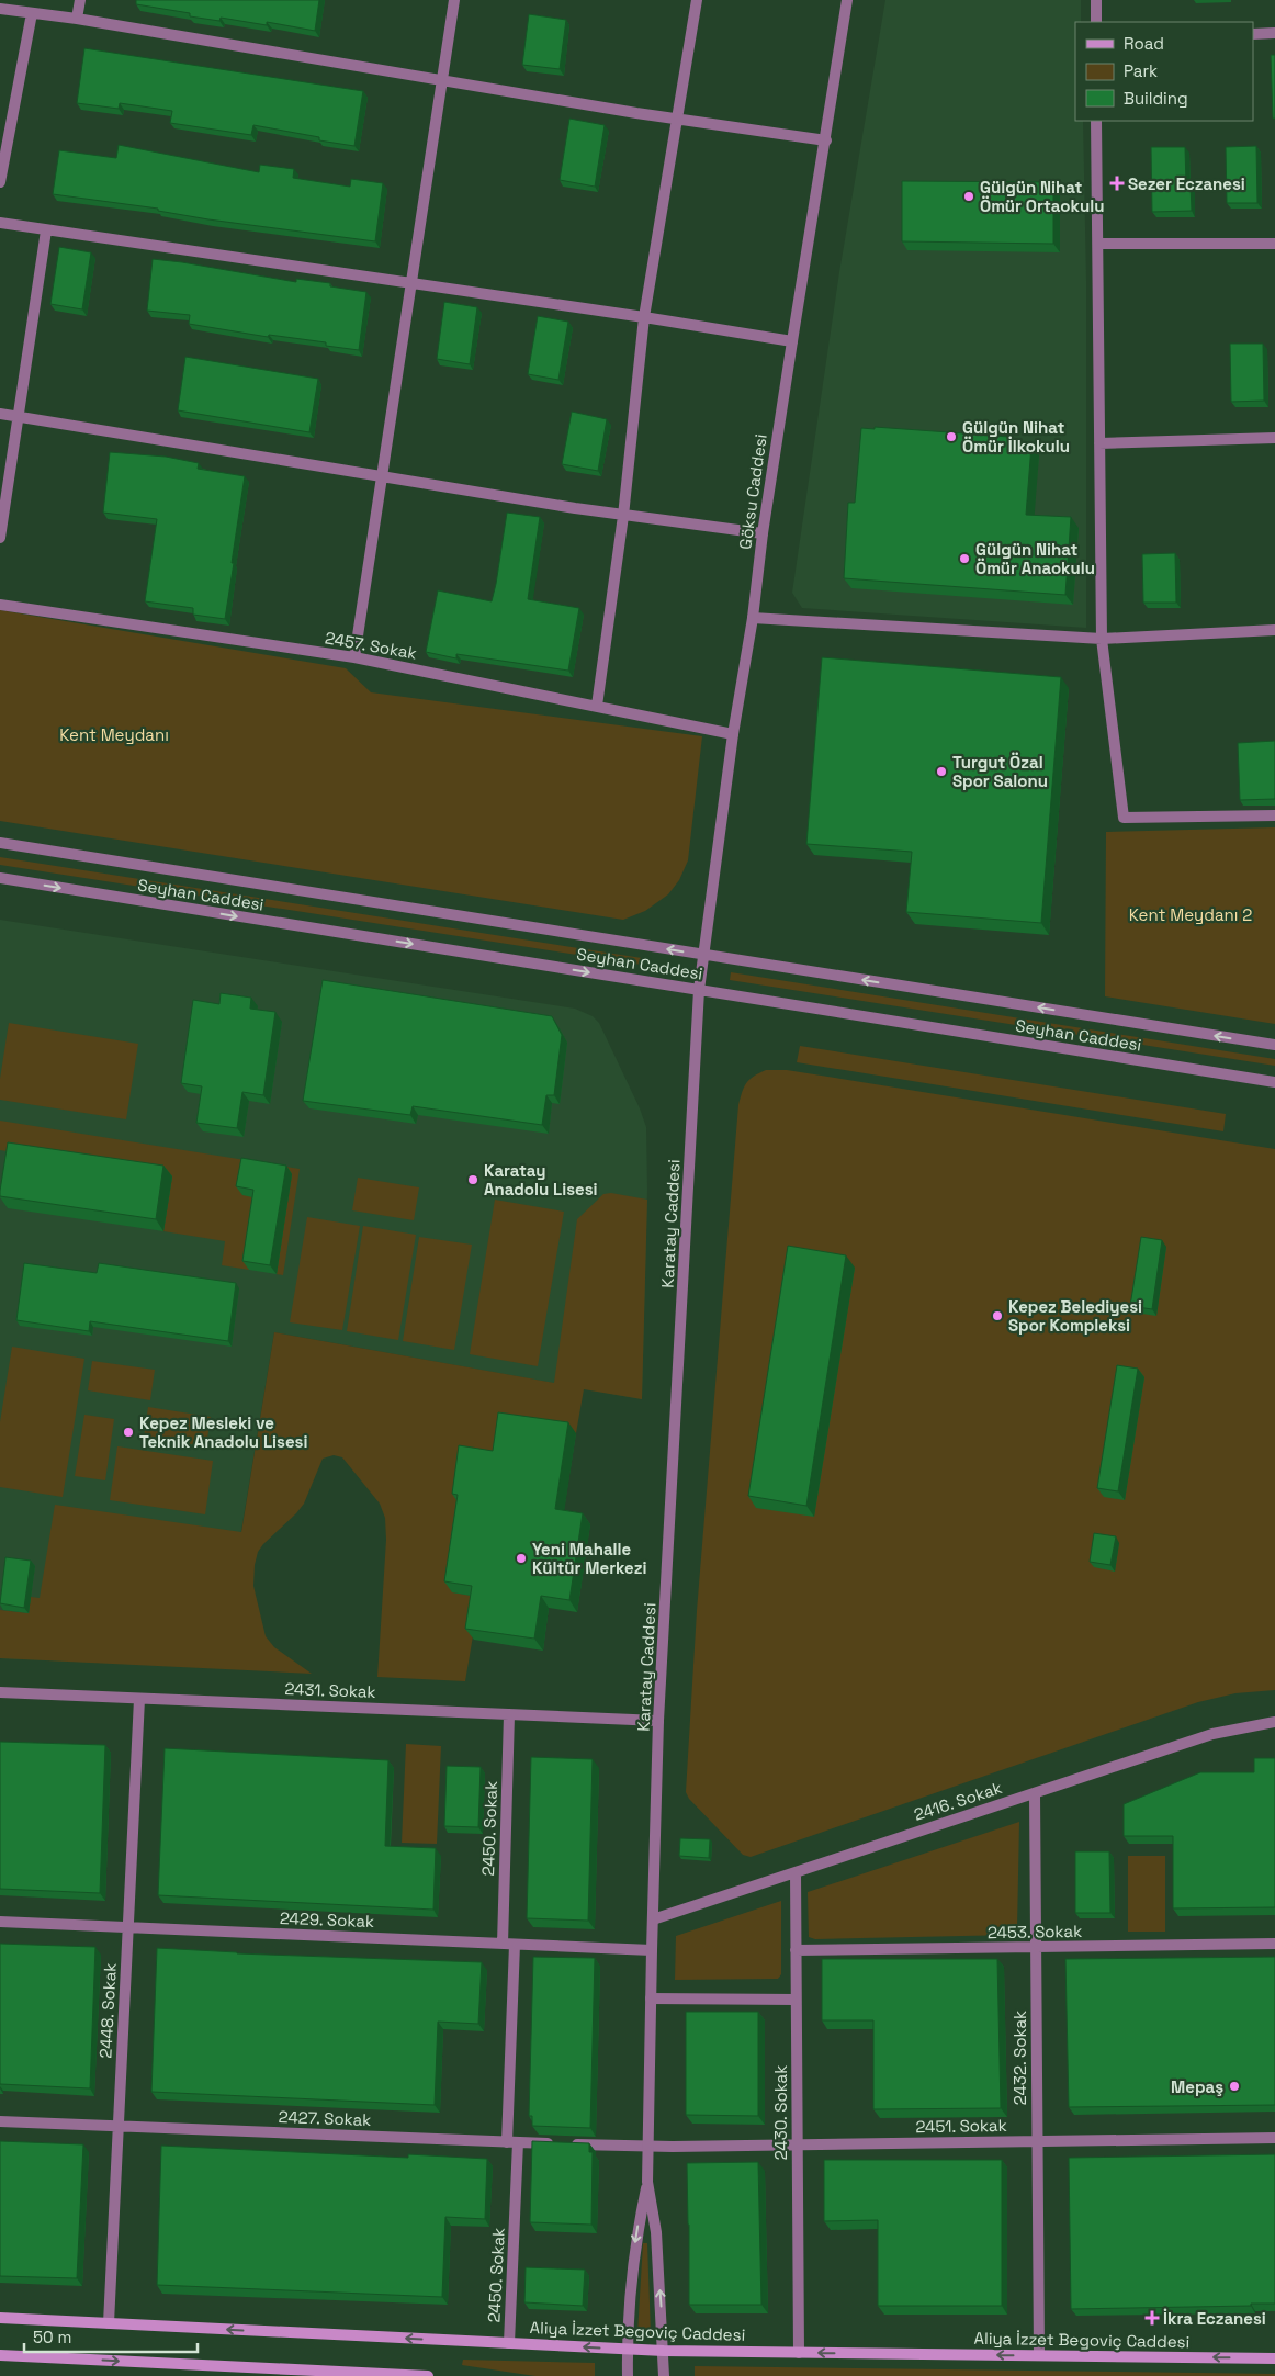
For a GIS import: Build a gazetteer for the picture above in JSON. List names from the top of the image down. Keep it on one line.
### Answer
{"streets":{"main road":["Aliya İzzet Begoviç Caddesi"],"street":["Göksu Caddesi","2457. Sokak","Seyhan Caddesi","Karatay Caddesi","2431. Sokak","2416. Sokak","2450. Sokak","2429. Sokak","2453. Sokak","2448. Sokak","2432. Sokak","2430. Sokak","2427. Sokak","2451. Sokak"]},"crossings":[["Göksu Caddesi","2457. Sokak"],["Göksu Caddesi","Seyhan Caddesi"],["Göksu Caddesi","Karatay Caddesi"],["Seyhan Caddesi","Karatay Caddesi"],["Karatay Caddesi","2431. Sokak"],["Karatay Caddesi","2416. Sokak"],["Karatay Caddesi","2429. Sokak"],["Karatay Caddesi","2427. Sokak"],["Karatay Caddesi","2451. Sokak"],["Karatay Caddesi","Aliya İzzet Begoviç Caddesi"],["2431. Sokak","2450. Sokak"],["2431. Sokak","2448. Sokak"],["2416. Sokak","2432. Sokak"],["2416. Sokak","2430. Sokak"],["2450. Sokak","2429. Sokak"],["2450. Sokak","2427. Sokak"],["2450. Sokak","Aliya İzzet Begoviç Caddesi"],["2429. Sokak","2448. Sokak"],["2453. Sokak","2432. Sokak"],["2453. Sokak","2430. Sokak"],["2448. Sokak","2427. Sokak"],["2448. Sokak","Aliya İzzet Begoviç Caddesi"],["2432. Sokak","2451. Sokak"],["2432. Sokak","Aliya İzzet Begoviç Caddesi"],["2430. Sokak","2451. Sokak"],["2430. Sokak","Aliya İzzet Begoviç Caddesi"],["2427. Sokak","2451. Sokak"]],"parks":["Kent Meydanı","Kent Meydanı 2"],"places":{"health":["Sezer Eczanesi","İkra Eczanesi"],"other":["Gülgün Nihat Ömür Ortaokulu","Gülgün Nihat Ömür İlkokulu","Gülgün Nihat Ömür Anaokulu","Turgut Özal Spor Salonu","Karatay Anadolu Lisesi","Kepez Belediyesi Spor Kompleksi","Kepez Mesleki ve Teknik Anadolu Lisesi","Yeni Mahalle Kültür Merkezi","Mepaş"]},"legend":["Road","Park","Building"],"scale_bar":"50 m"}
